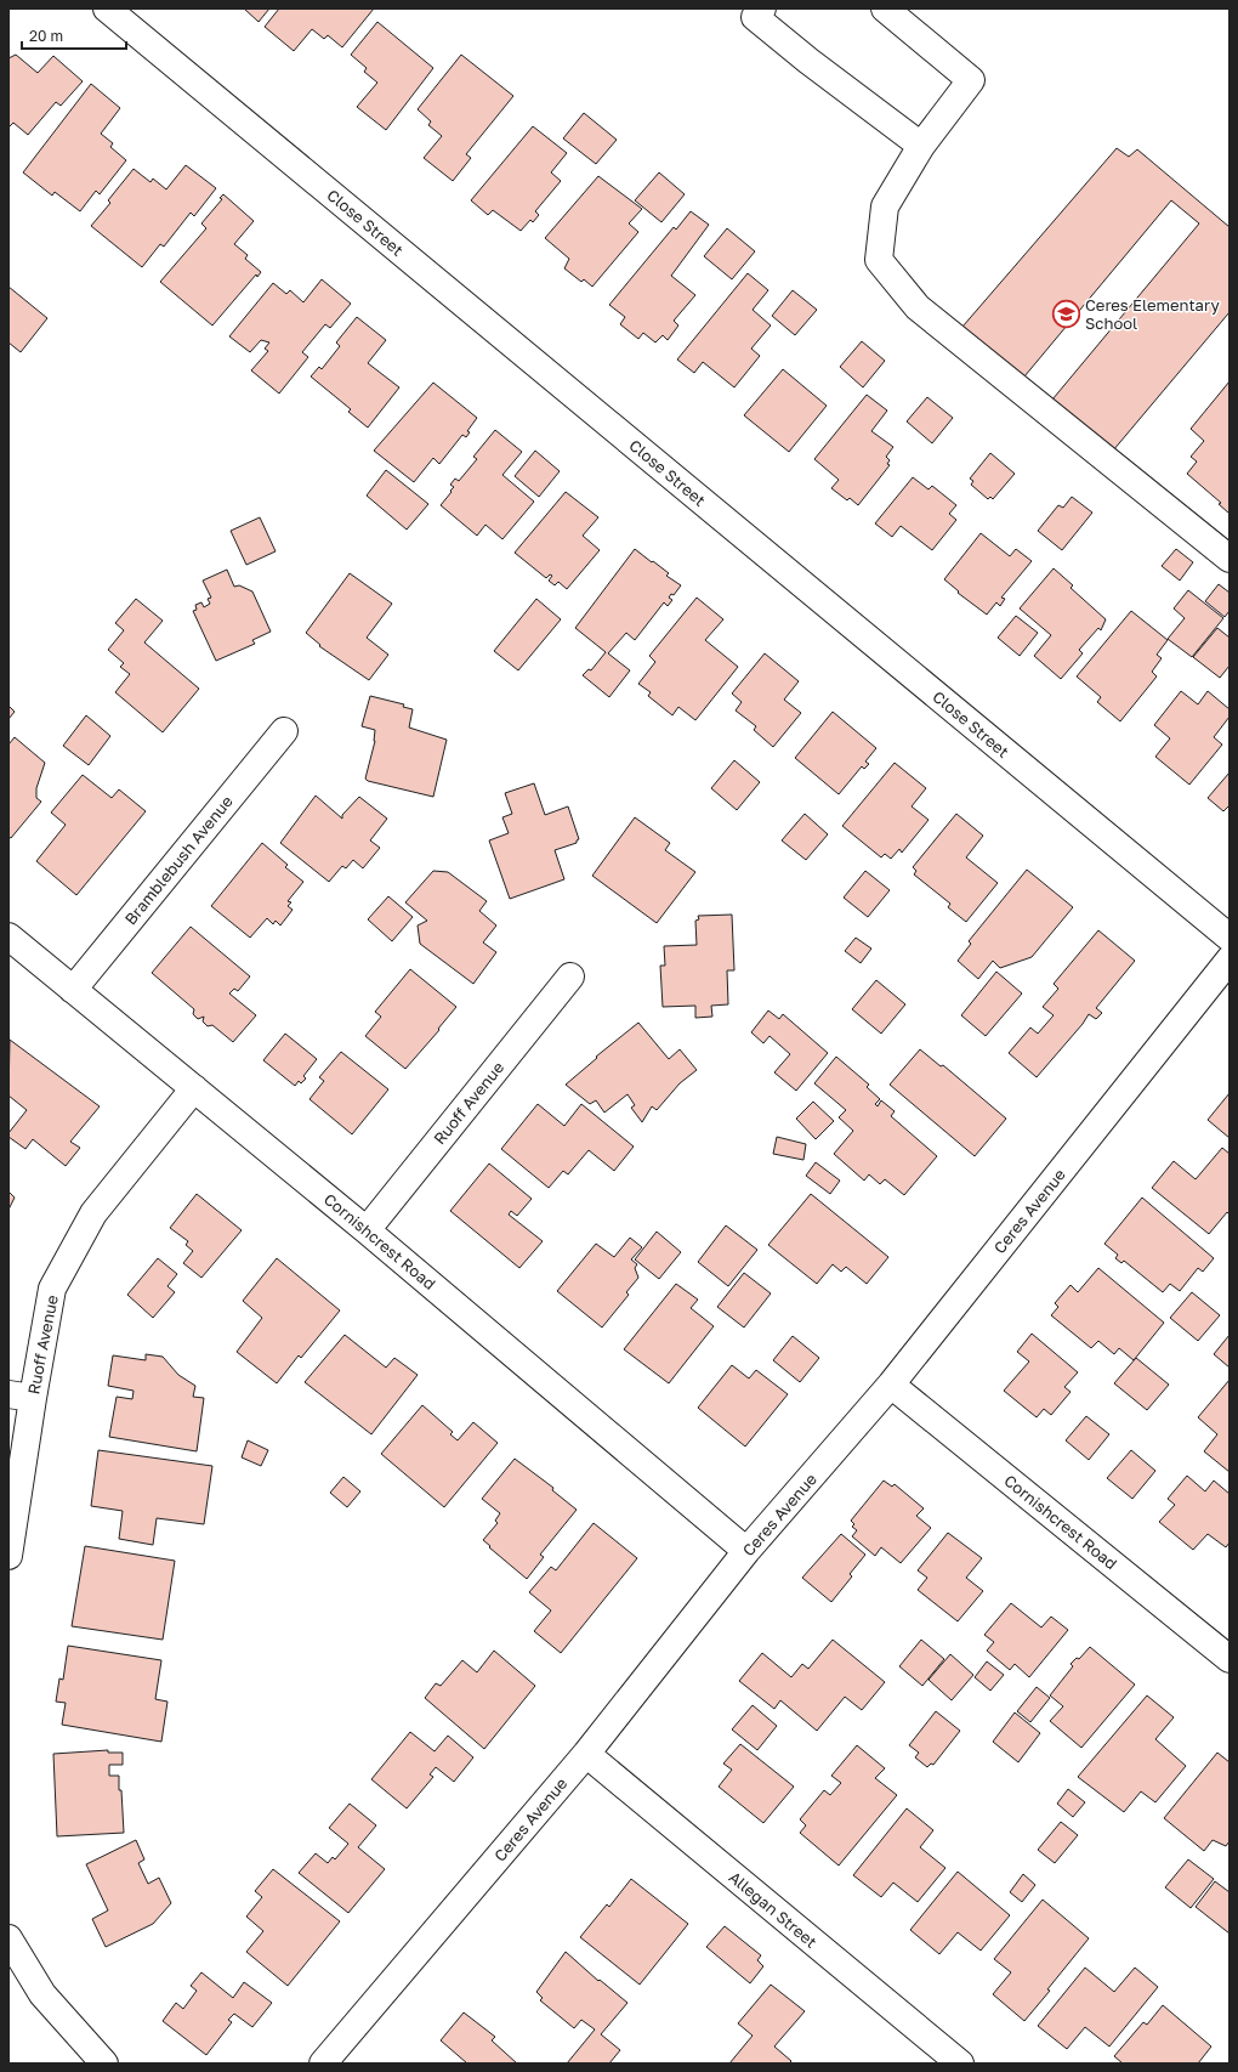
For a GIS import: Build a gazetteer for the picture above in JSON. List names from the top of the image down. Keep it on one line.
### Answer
{"streets":{"street":["Close Street","Bramblebush Avenue","Ruoff Avenue","Ceres Avenue","Cornishcrest Road","Allegan Street"]},"crossings":[["Bramblebush Avenue","Cornishcrest Road"],["Ruoff Avenue","Cornishcrest Road"],["Ceres Avenue","Cornishcrest Road"],["Ceres Avenue","Allegan Street"]],"places":{"school or university":["Ceres Elementary School"]},"scale_bar":"20 m"}
